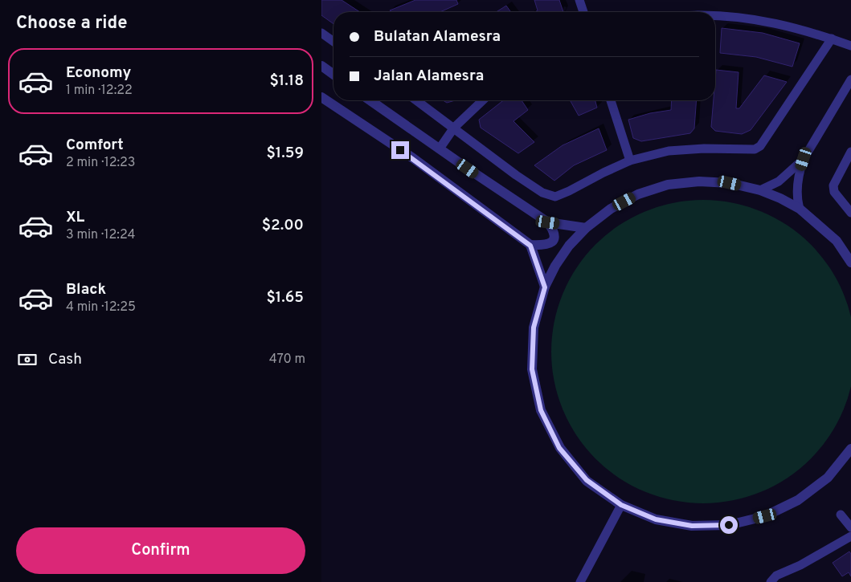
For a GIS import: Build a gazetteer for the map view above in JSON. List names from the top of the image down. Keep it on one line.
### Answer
{"page":{"heading":"Choose a ride","banner":["Bulatan Alamesra","Jalan Alamesra"],"list":[{"name":"Economy","note":"1 min · 12:22","value":"$1.18"},{"name":"Comfort","note":"2 min · 12:23","value":"$1.59"},{"name":"XL","note":"3 min · 12:24","value":"$2.00"},{"name":"Black","note":"4 min · 12:25","value":"$1.65"}],"pay":["Cash","470 m"],"buttons":"Confirm"}}
